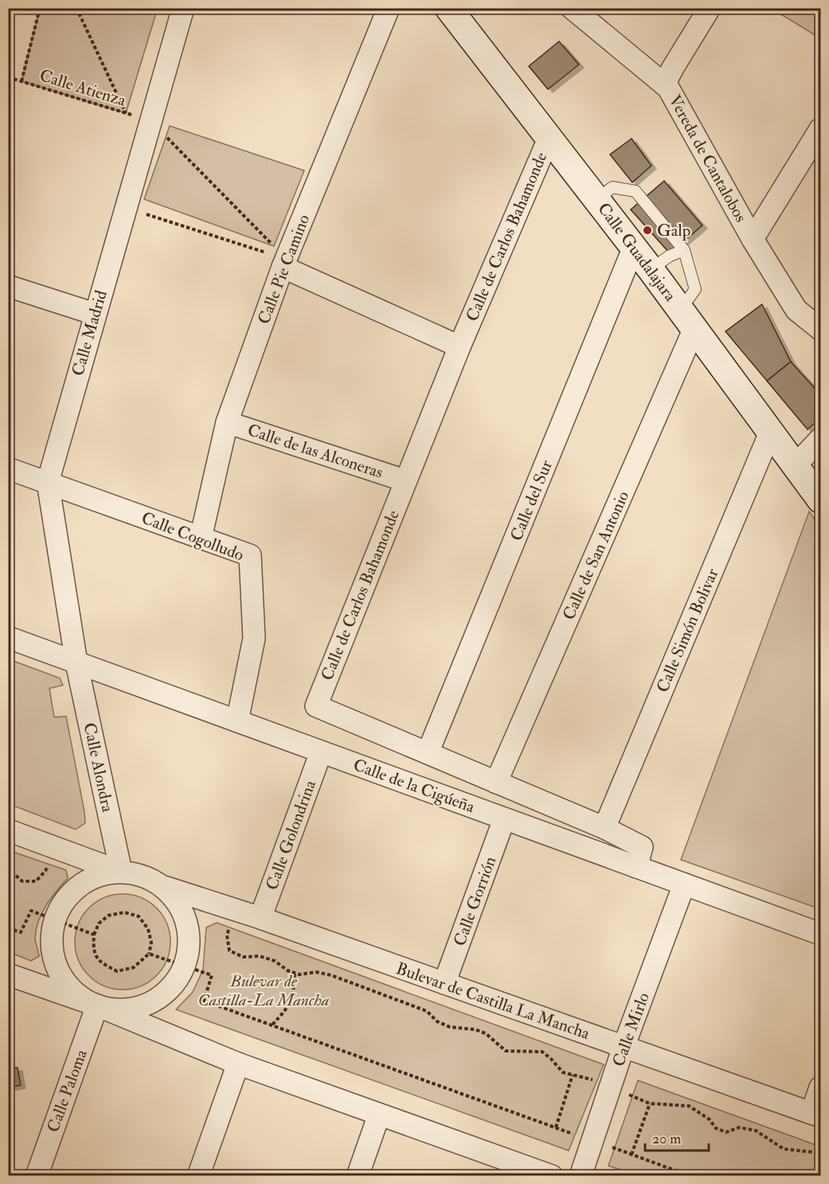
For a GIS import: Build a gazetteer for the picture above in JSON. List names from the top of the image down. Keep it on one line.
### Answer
{"streets":{"main road":["Calle Guadalajara"],"street":["Vereda de Cantalobos","Calle de Carlos Bahamonde","Calle Pie Camino","Calle Madrid","Calle de las Alconeras","Calle del Sur","Calle Cogolludo","Calle de San Antonio","Calle Simón Bolivar","Calle Alondra","Calle de la Cigúeña","Calle Golondrina","Calle Gorrión","Bulevar de Castilla La Mancha","Calle Mirlo","Calle Paloma"],"path":["Calle Atienza"]},"crossings":[["Calle Atienza","Calle Madrid"],["Calle de Carlos Bahamonde","Calle Guadalajara"],["Calle de Carlos Bahamonde","Calle de las Alconeras"],["Calle de Carlos Bahamonde","Calle del Sur"],["Calle de Carlos Bahamonde","Calle de San Antonio"],["Calle de Carlos Bahamonde","Calle Simón Bolivar"],["Calle de Carlos Bahamonde","Calle de la Cigúeña"],["Calle Guadalajara","Calle del Sur"],["Calle Guadalajara","Calle de San Antonio"],["Calle Guadalajara","Calle Simón Bolivar"],["Calle Pie Camino","Calle de las Alconeras"],["Calle Pie Camino","Calle Cogolludo"],["Calle Madrid","Calle Cogolludo"],["Calle Madrid","Calle Alondra"],["Calle Madrid","Calle de la Cigúeña"],["Calle Cogolludo","Calle de la Cigúeña"],["Calle Alondra","Calle de la Cigúeña"],["Calle Alondra","Bulevar de Castilla La Mancha"],["Calle de la Cigúeña","Calle Golondrina"],["Calle de la Cigúeña","Calle Gorrión"],["Calle de la Cigúeña","Calle Mirlo"],["Calle Golondrina","Bulevar de Castilla La Mancha"],["Calle Gorrión","Bulevar de Castilla La Mancha"],["Bulevar de Castilla La Mancha","Calle Mirlo"]],"parks":["Bulevar de Castilla-La Mancha"],"places":["Galp"],"scale_bar":"20 m"}
